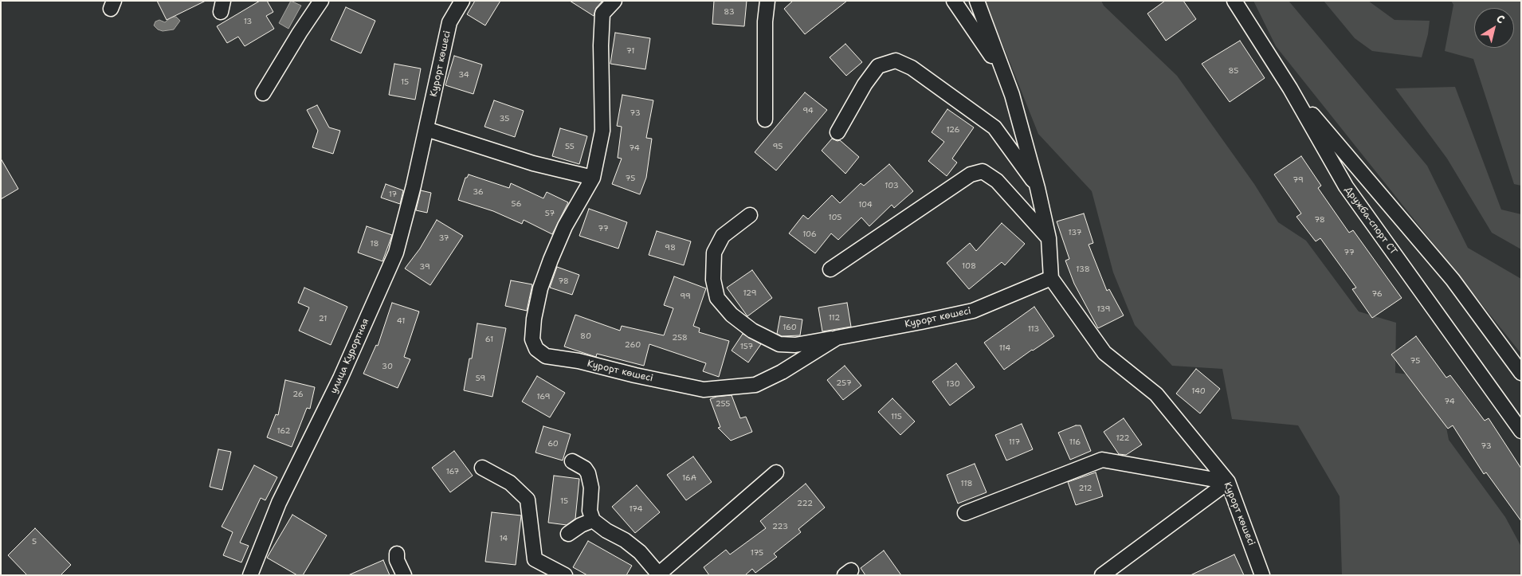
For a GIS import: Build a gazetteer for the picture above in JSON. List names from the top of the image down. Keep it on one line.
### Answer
{"streets":{"street":["Курорт көшесі","Дружба-спорт СТ","улица Курортная"]},"crossings":[["Курорт көшесі","улица Курортная"]],"house_numbers":["83","13","71","85","34","15","94","73","35","126","55","95","74","75","79","103","36","17","56","104","57","105","78","77","137","106","37","18","98","77","108","39","138","78","129","76","99","139","112","21","41","160","113","80","258","61","260","157","114","75","30","59","257","130","140","26","169","74","255","115","162","122","117","116","60","73","167","16А","118","212","15","222","174","223","14","5","175"],"north":"top right"}
